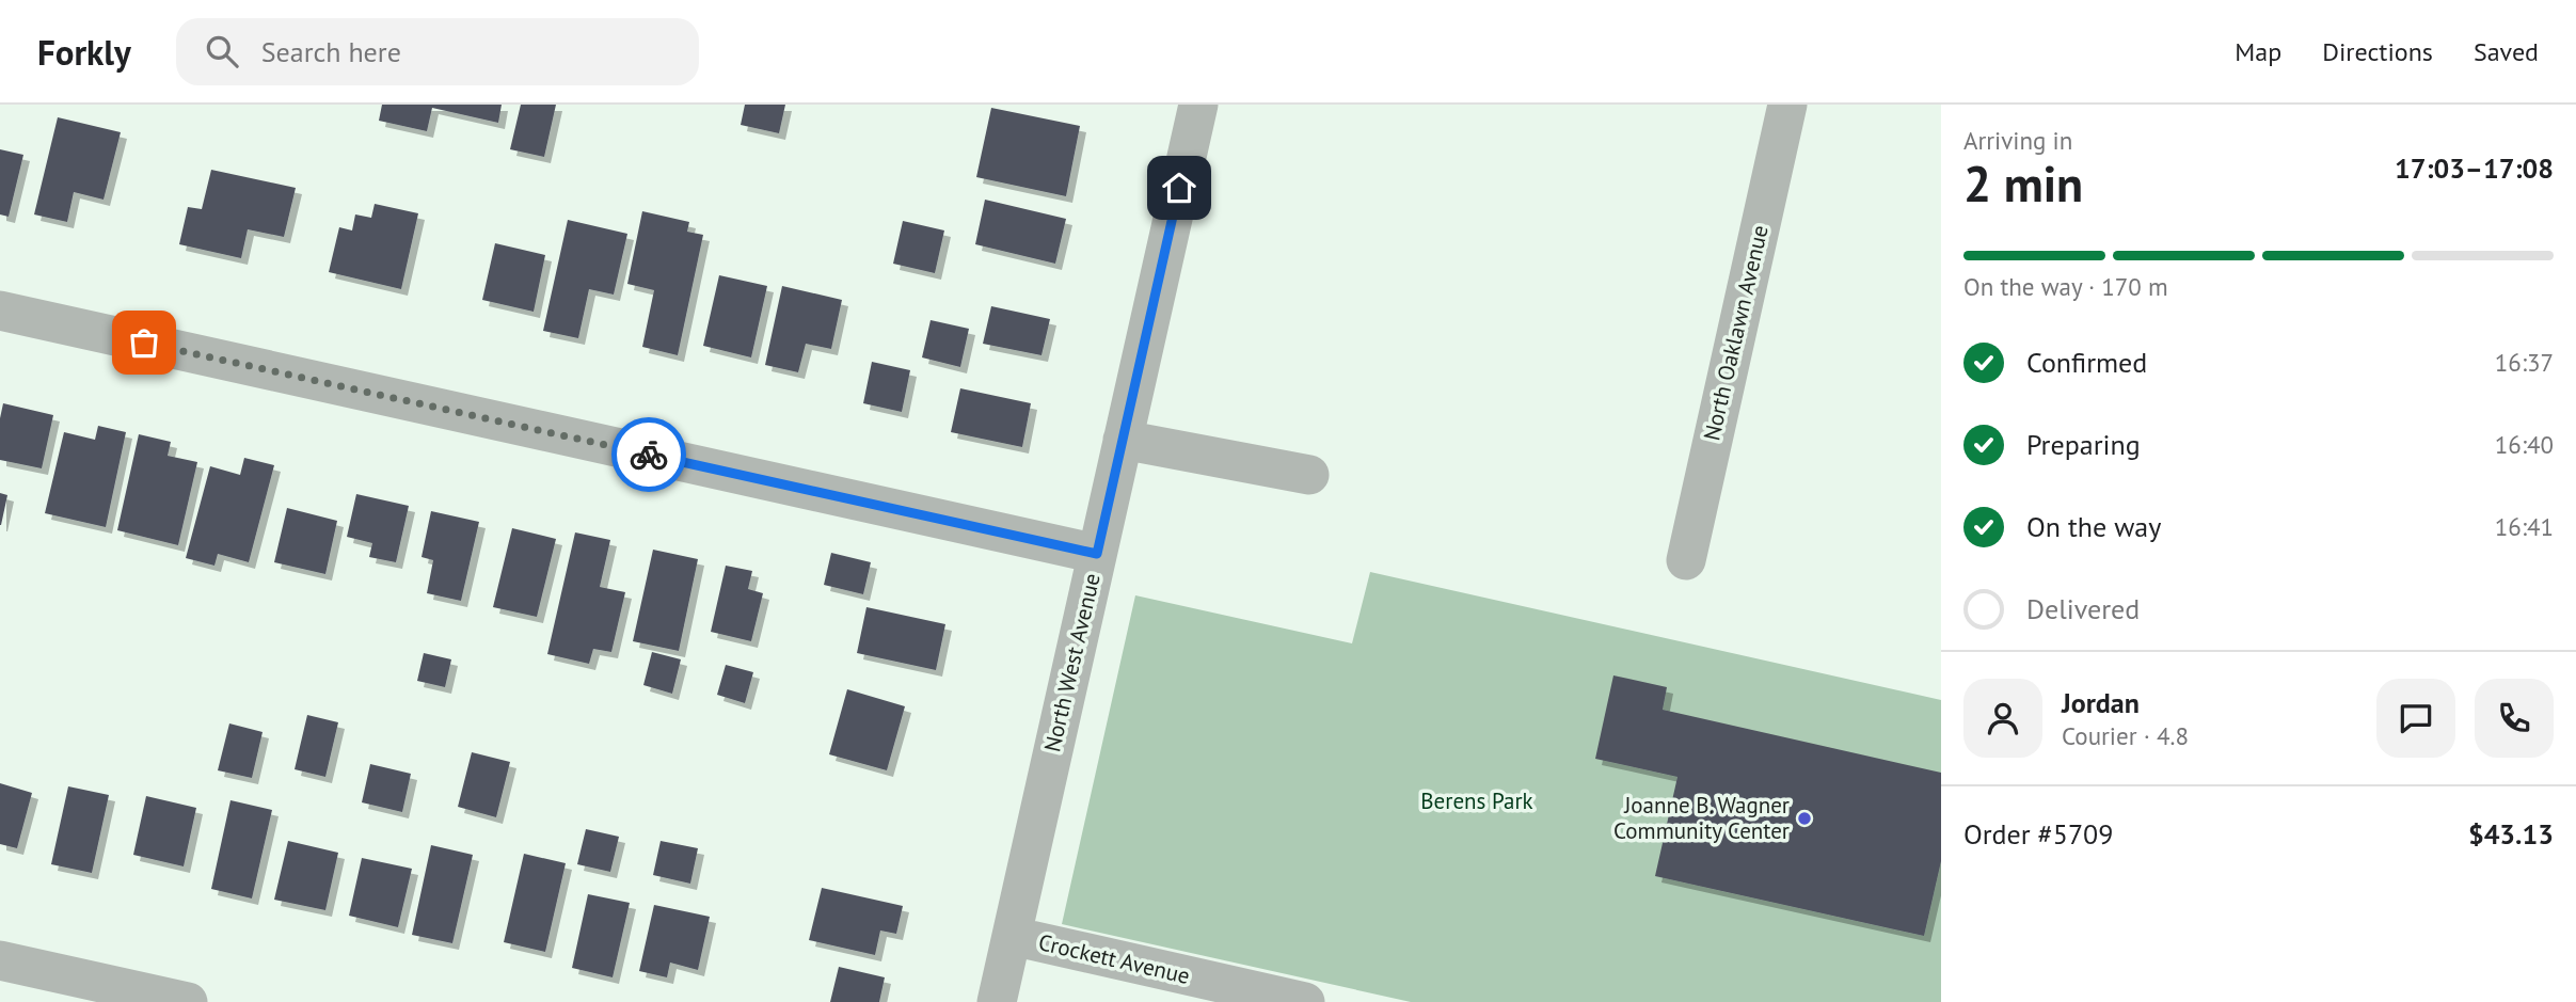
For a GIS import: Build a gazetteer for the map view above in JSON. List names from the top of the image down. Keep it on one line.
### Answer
{"streets":{"street":["North Oaklawn Avenue","North West Avenue","Crockett Avenue"]},"crossings":[["North West Avenue","Crockett Avenue"]],"parks":["Berens Park"],"places":["Joanne B. Wagner Community Center"],"page":{"header":"Forkly","search":"Search here","nav":["Map","Directions","Saved"],"heading":["2 min","Arriving in","17:03–17:08"],"panel":["Jordan","Courier · 4.8","Order #5709","$43.13"],"bar":"On the way · 170 m","list":[["Confirmed","16:37"],["Preparing","16:40"],["On the way","16:41"],"Delivered"]}}
